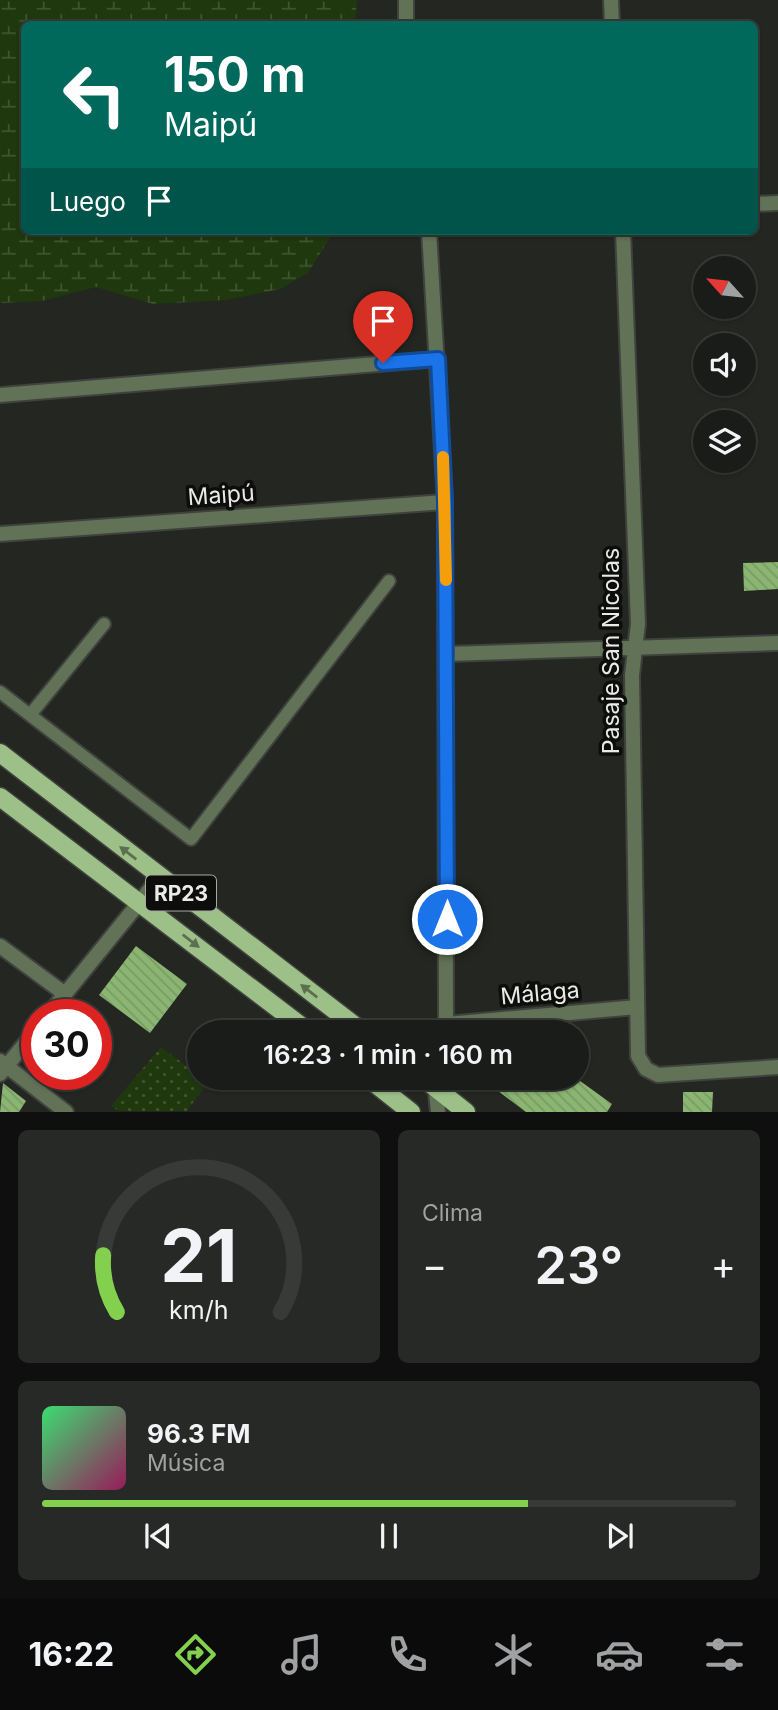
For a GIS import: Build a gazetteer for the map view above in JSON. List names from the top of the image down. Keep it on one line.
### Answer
{"streets":{"main road":["RP23"],"street":["Maipú","Pasaje San Nicolas","Málaga"]},"crossings":[["Pasaje San Nicolas","Málaga"]],"north":"top left","page":{"turn":["150 m","Maipú"],"then":"Luego","limit":"30","trip":"16:23 · 1 min · 160 m","tile":"Clima","heat":["−","23°","+"],"song":["96.3 FM","Música"],"tabs":"16:22","gauge":["21","km/h"]}}
